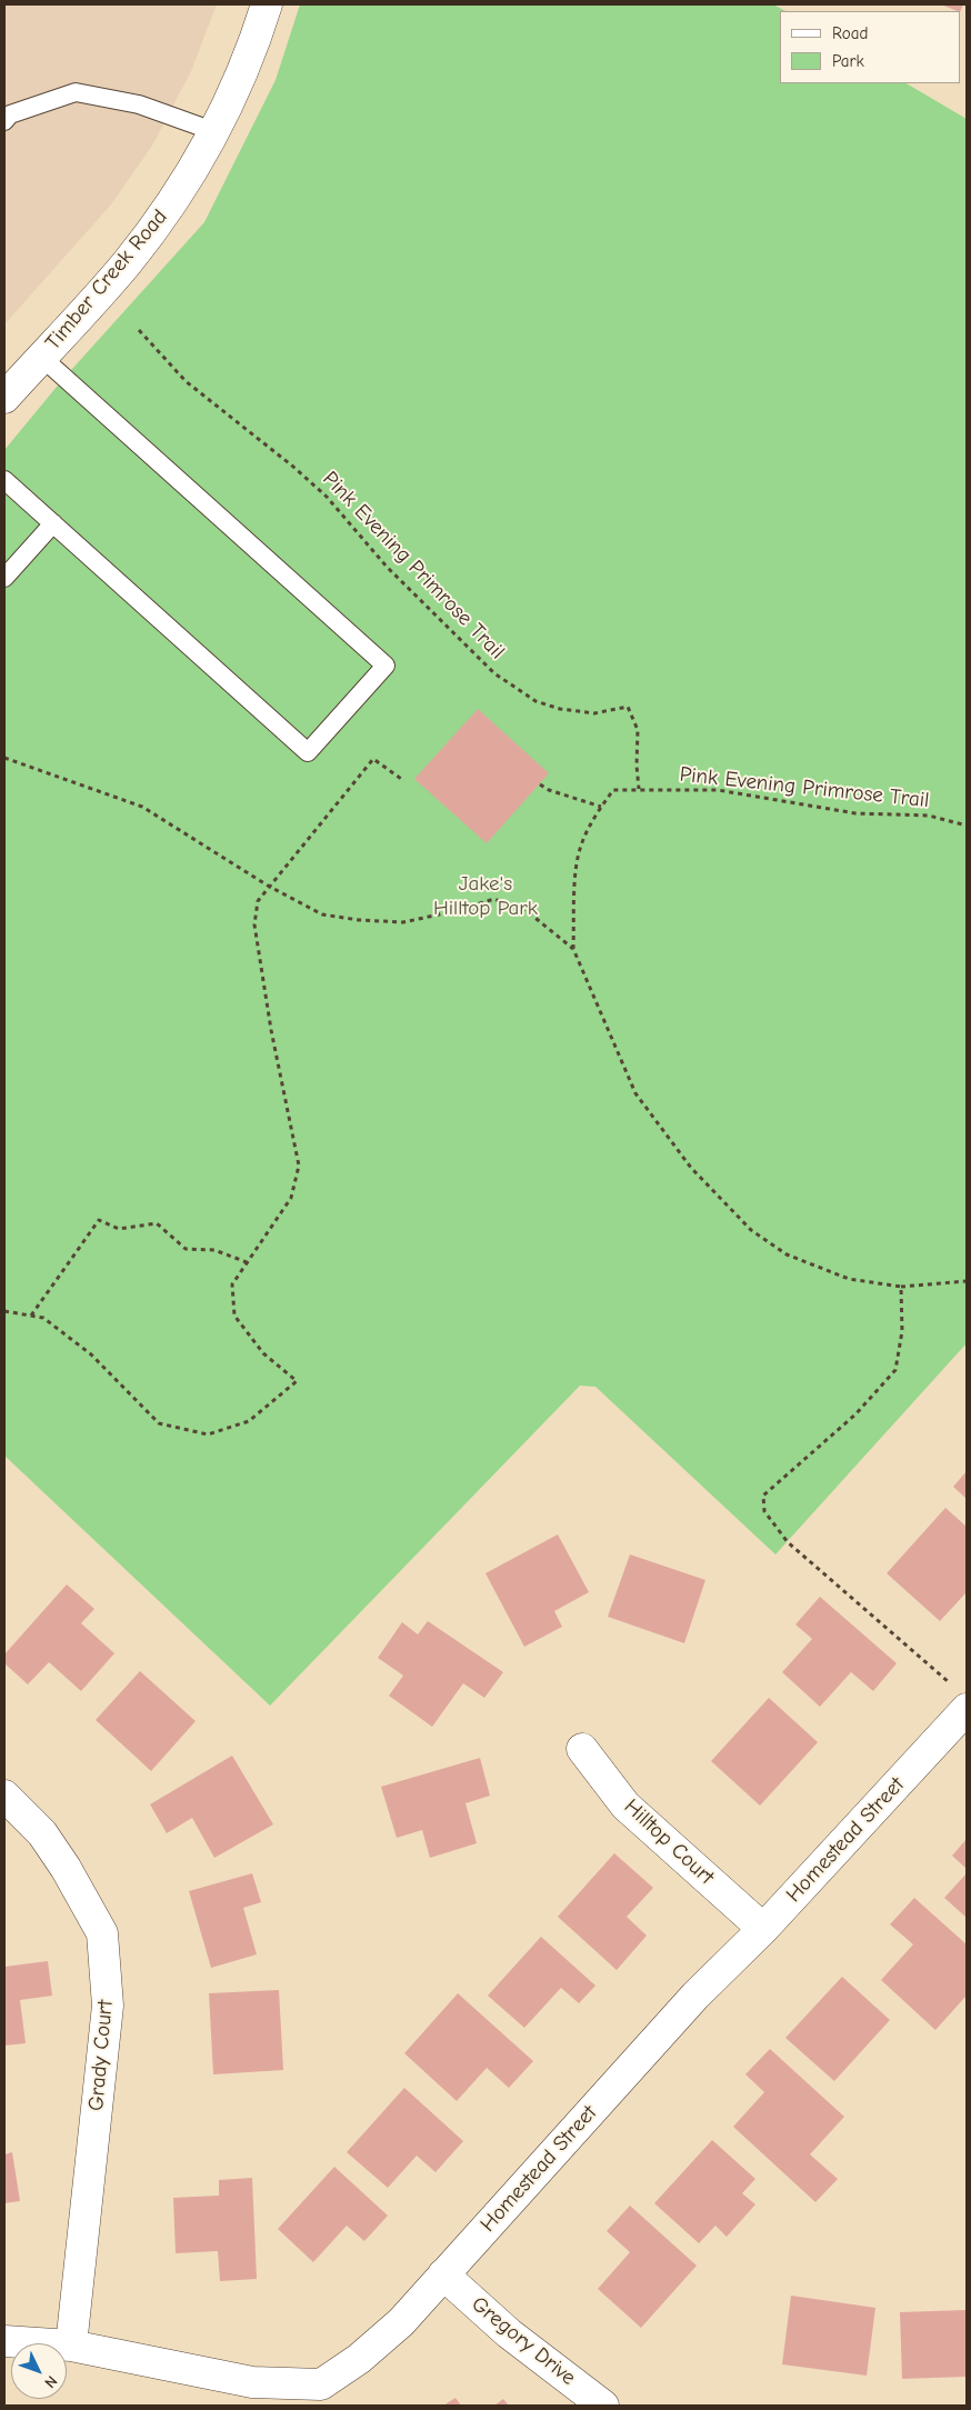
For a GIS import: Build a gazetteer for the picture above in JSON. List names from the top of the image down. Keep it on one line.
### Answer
{"streets":{"street":["Timber Creek Road","Homestead Street","Hilltop Court","Grady Court","Gregory Drive"],"path":["Pink Evening Primrose Trail"]},"crossings":[["Homestead Street","Hilltop Court"],["Homestead Street","Grady Court"],["Homestead Street","Gregory Drive"]],"parks":["Jake's Hilltop Park"],"legend":["Road","Park"],"north":"bottom right"}
